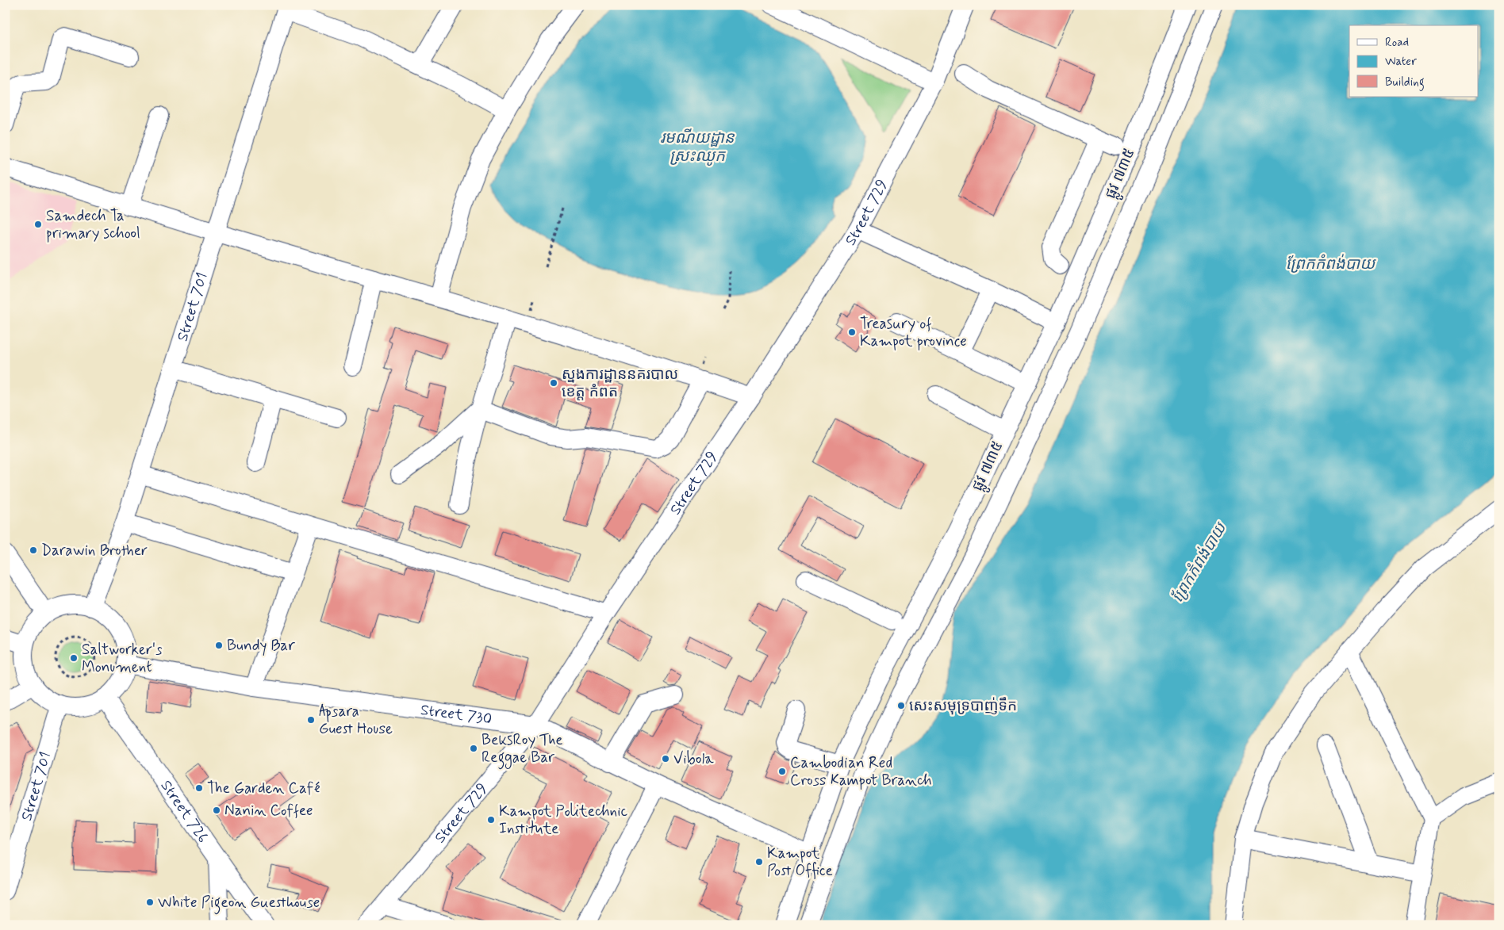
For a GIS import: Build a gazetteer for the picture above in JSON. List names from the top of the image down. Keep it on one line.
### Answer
{"streets":{"street":["ផ្លូវ ៧៣៥","Street 729","Street 701","Street 730","Street 726"]},"crossings":[["ផ្លូវ ៧៣៥","Street 730"],["Street 729","Street 730"]],"water":["រមណីយដ្ឋាន ស្រះឈូក","ព្រែកកំពង់បាយ"],"places":["Samdech Ta primary school","Treasury of Kampot province","ស្នងការដ្ឋាននគរបាល ខេត្ត កំពត","Darawin Brother","Bundy Bar","Saltworker's Monument","សេះសមុទ្របាញ់ទឹក","Apsara Guest House","BeksRoy The Reggae Bar","Vibola","Cambodian Red Cross Kampot Branch","The Garden Café","Nanin Coffee","Kampot Politechnic Institute","Kampot Post Office","White Pigeon Guesthouse"],"legend":["Road","Water","Building"]}
